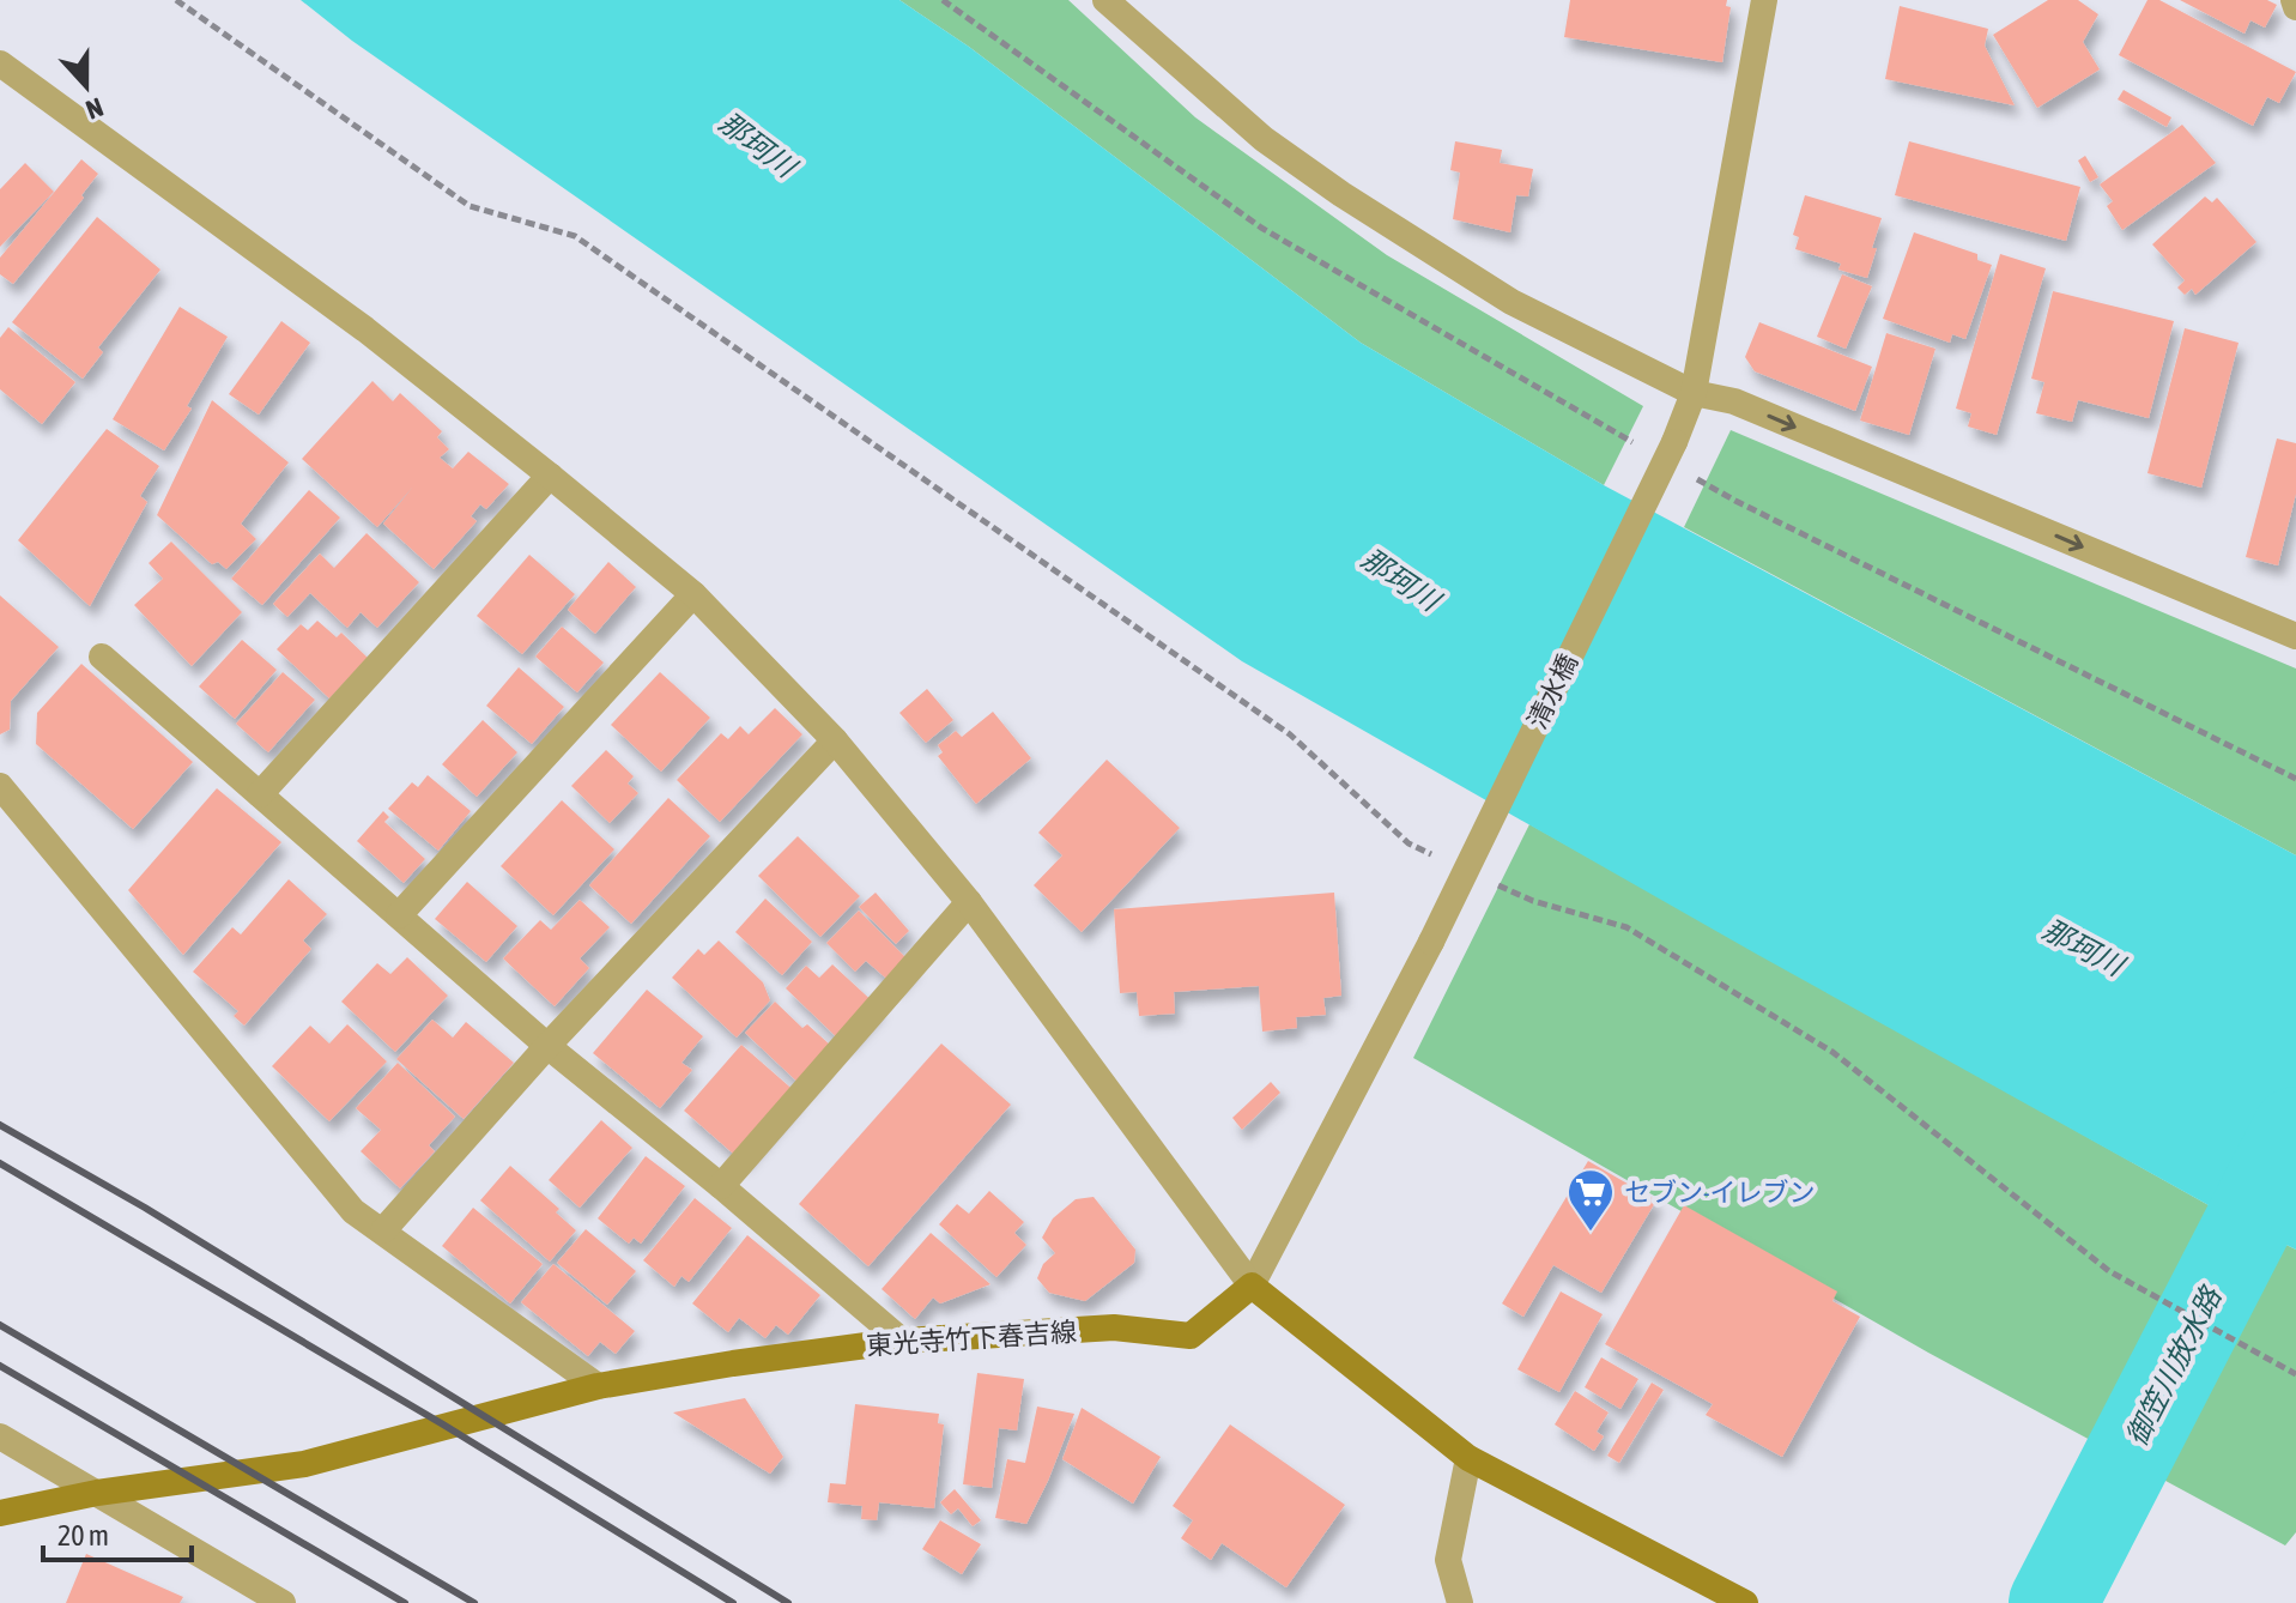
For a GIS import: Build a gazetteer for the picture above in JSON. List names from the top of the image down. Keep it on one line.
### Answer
{"streets":{"main road":["東光寺竹下春吉線"],"street":["清水橋"]},"crossings":[["清水橋","東光寺竹下春吉線"]],"water":["那珂川","御笠川放水路"],"places":{"supermarket":["セブン-イレブン"]},"scale_bar":"20 m","north":"bottom"}
